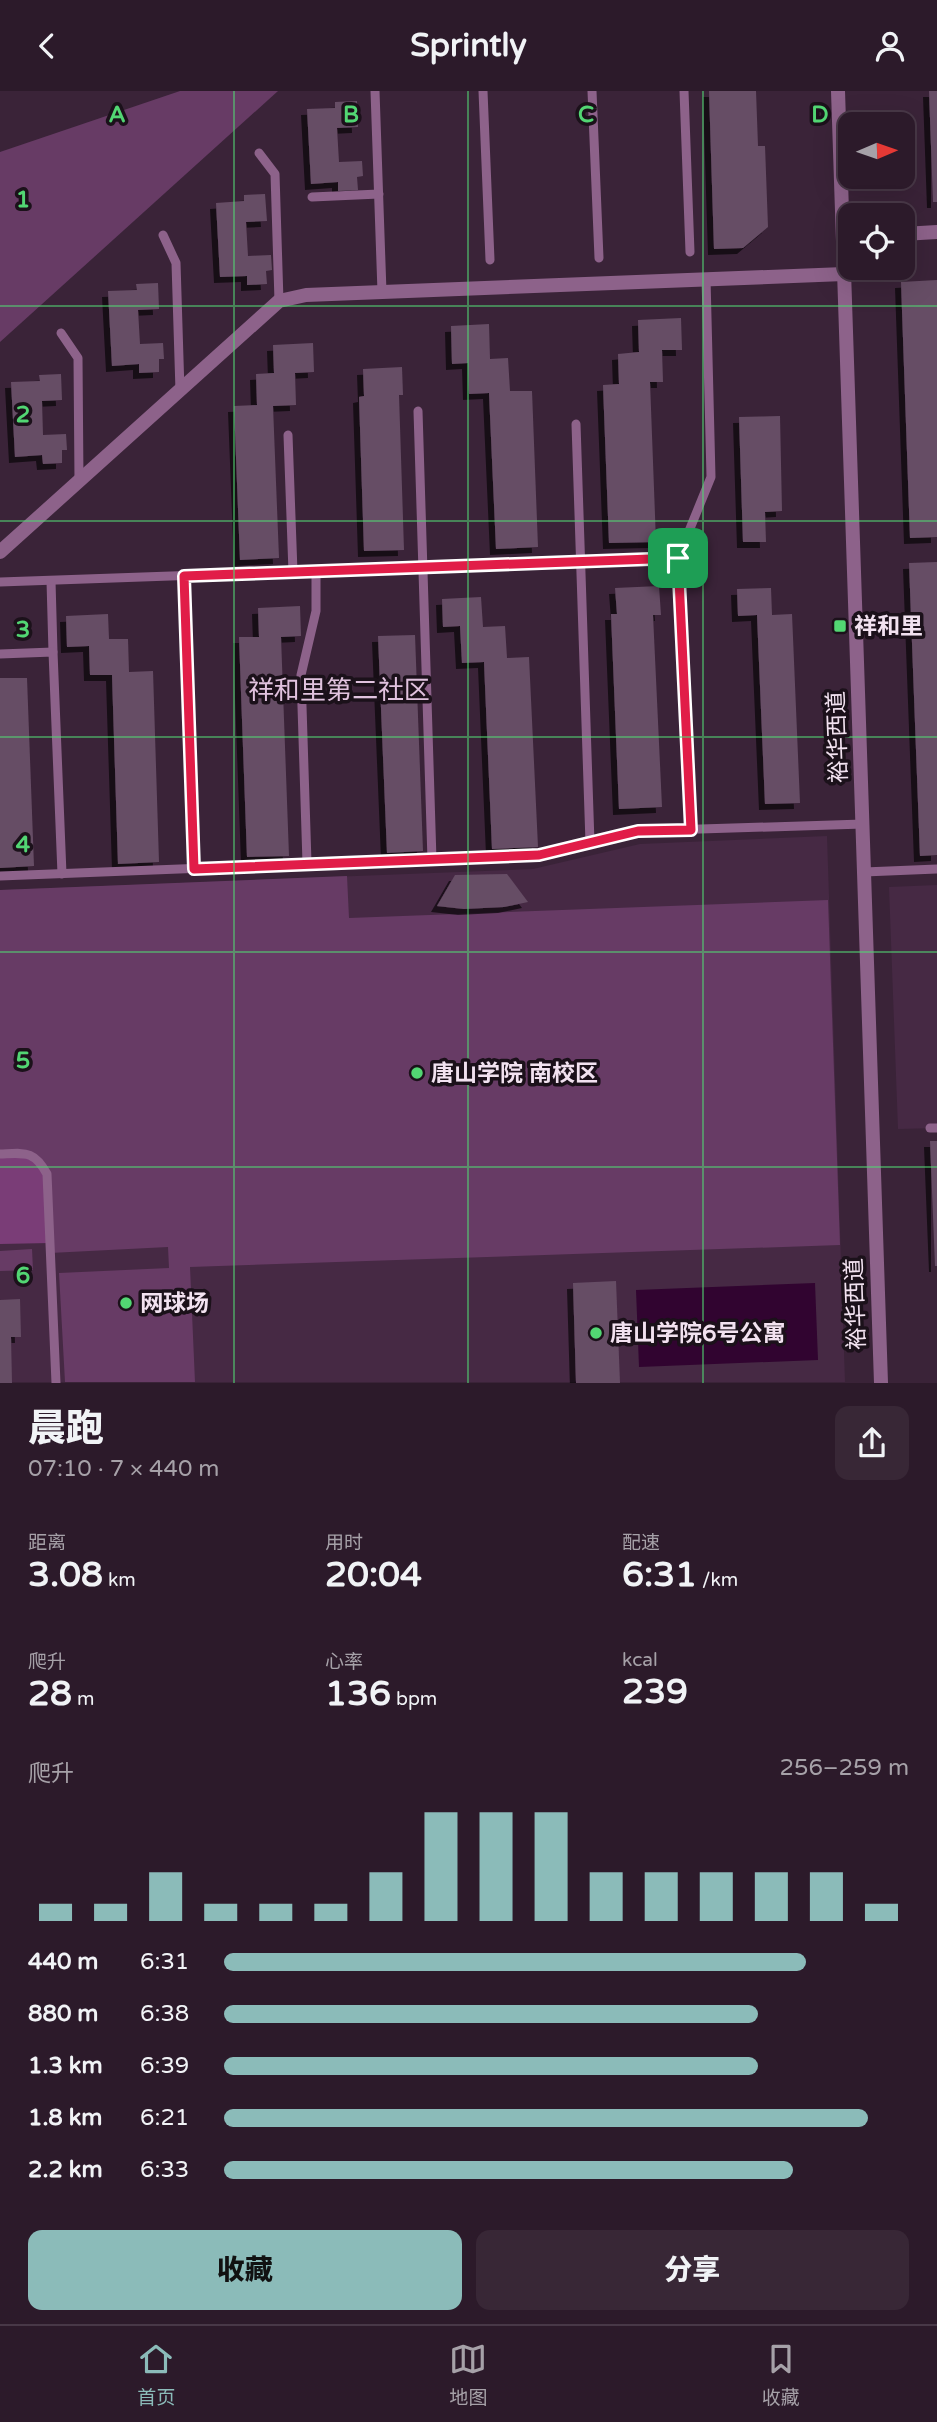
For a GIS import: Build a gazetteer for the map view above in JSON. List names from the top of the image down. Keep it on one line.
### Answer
{"streets":{"street":["裕华西道"]},"districts":["祥和里第二社区"],"places":{"transit":["祥和里"],"other":["唐山学院 南校区","网球场","唐山学院6号公寓"]},"north":"right","page":{"header":"Sprintly","heading":["晨跑","07:10 · 7 × 440 m"],"stats":[["距离","3.08 km"],["用时","20:04"],["配速","6:31 /km"],["爬升","28 m"],["心率","136 bpm"],["kcal","239"]],"chart":["爬升","256–259 m"],"list":[{"name":"440 m","note":"6:31"},{"name":"880 m","note":"6:38"},{"name":"1.3 km","note":"6:39"},{"name":"1.8 km","note":"6:21"},{"name":"2.2 km","note":"6:33"}],"buttons":["收藏","分享"],"tabs":["首页","地图","收藏"]},"grid":{"columns":["A","B","C","D"],"rows":["1","2","3","4","5","6"]}}
